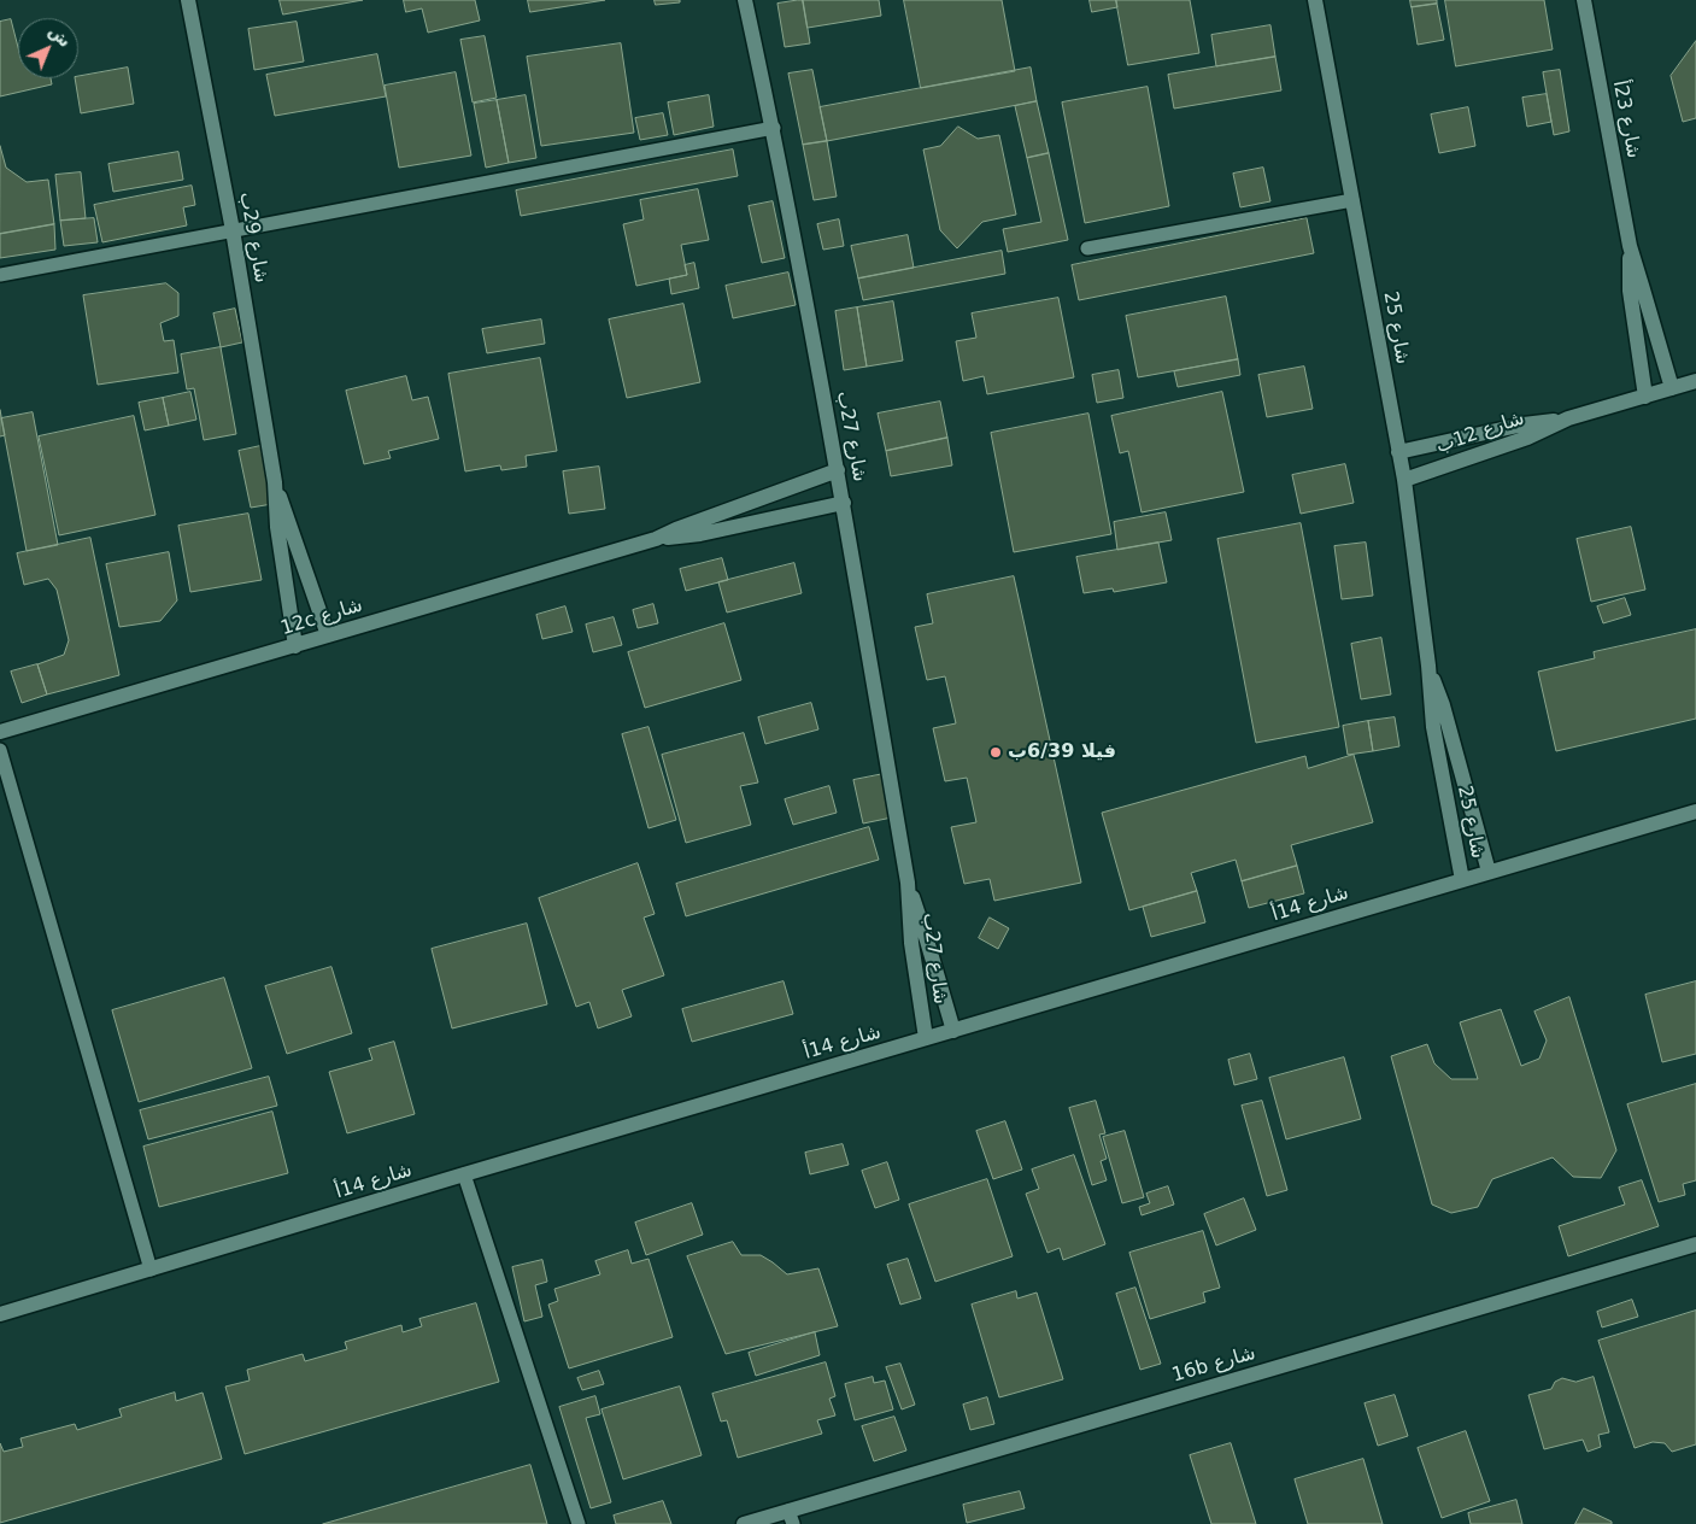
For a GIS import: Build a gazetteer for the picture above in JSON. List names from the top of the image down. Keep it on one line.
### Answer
{"streets":{"street":["شارع 23أ","شارع 29ب","شارع 25","شارع 12ب","شارع 27ب","12c شارع","شارع 14أ","16b شارع"]},"crossings":[["شارع 23أ","شارع 12ب"],["شارع 29ب","12c شارع"],["شارع 25","شارع 12ب"],["شارع 25","شارع 14أ"],["شارع 27ب","12c شارع"],["شارع 27ب","شارع 14أ"]],"places":["فيلا 6/39ب"],"north":"top right"}
